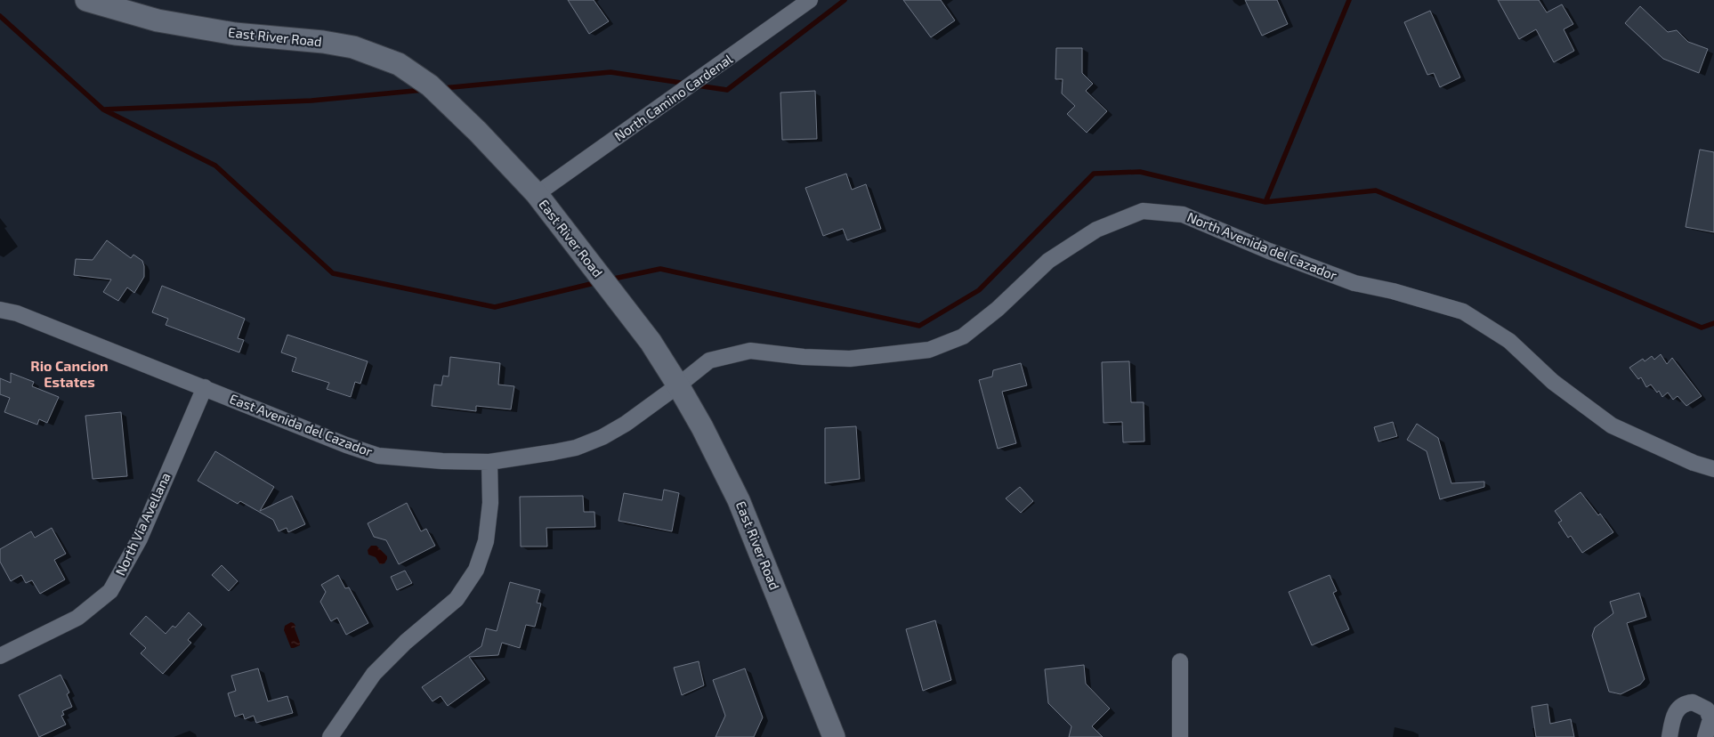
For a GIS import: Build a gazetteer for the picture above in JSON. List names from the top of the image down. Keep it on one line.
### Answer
{"streets":{"street":["East River Road","North Camino Cardenal","North Avenida del Cazador","East Avenida del Cazador","North Via Avellana"]},"crossings":[["East River Road","North Camino Cardenal"],["East River Road","North Avenida del Cazador"],["East River Road","East Avenida del Cazador"],["North Avenida del Cazador","East Avenida del Cazador"],["East Avenida del Cazador","North Via Avellana"]],"districts":["Rio Cancion Estates"]}
